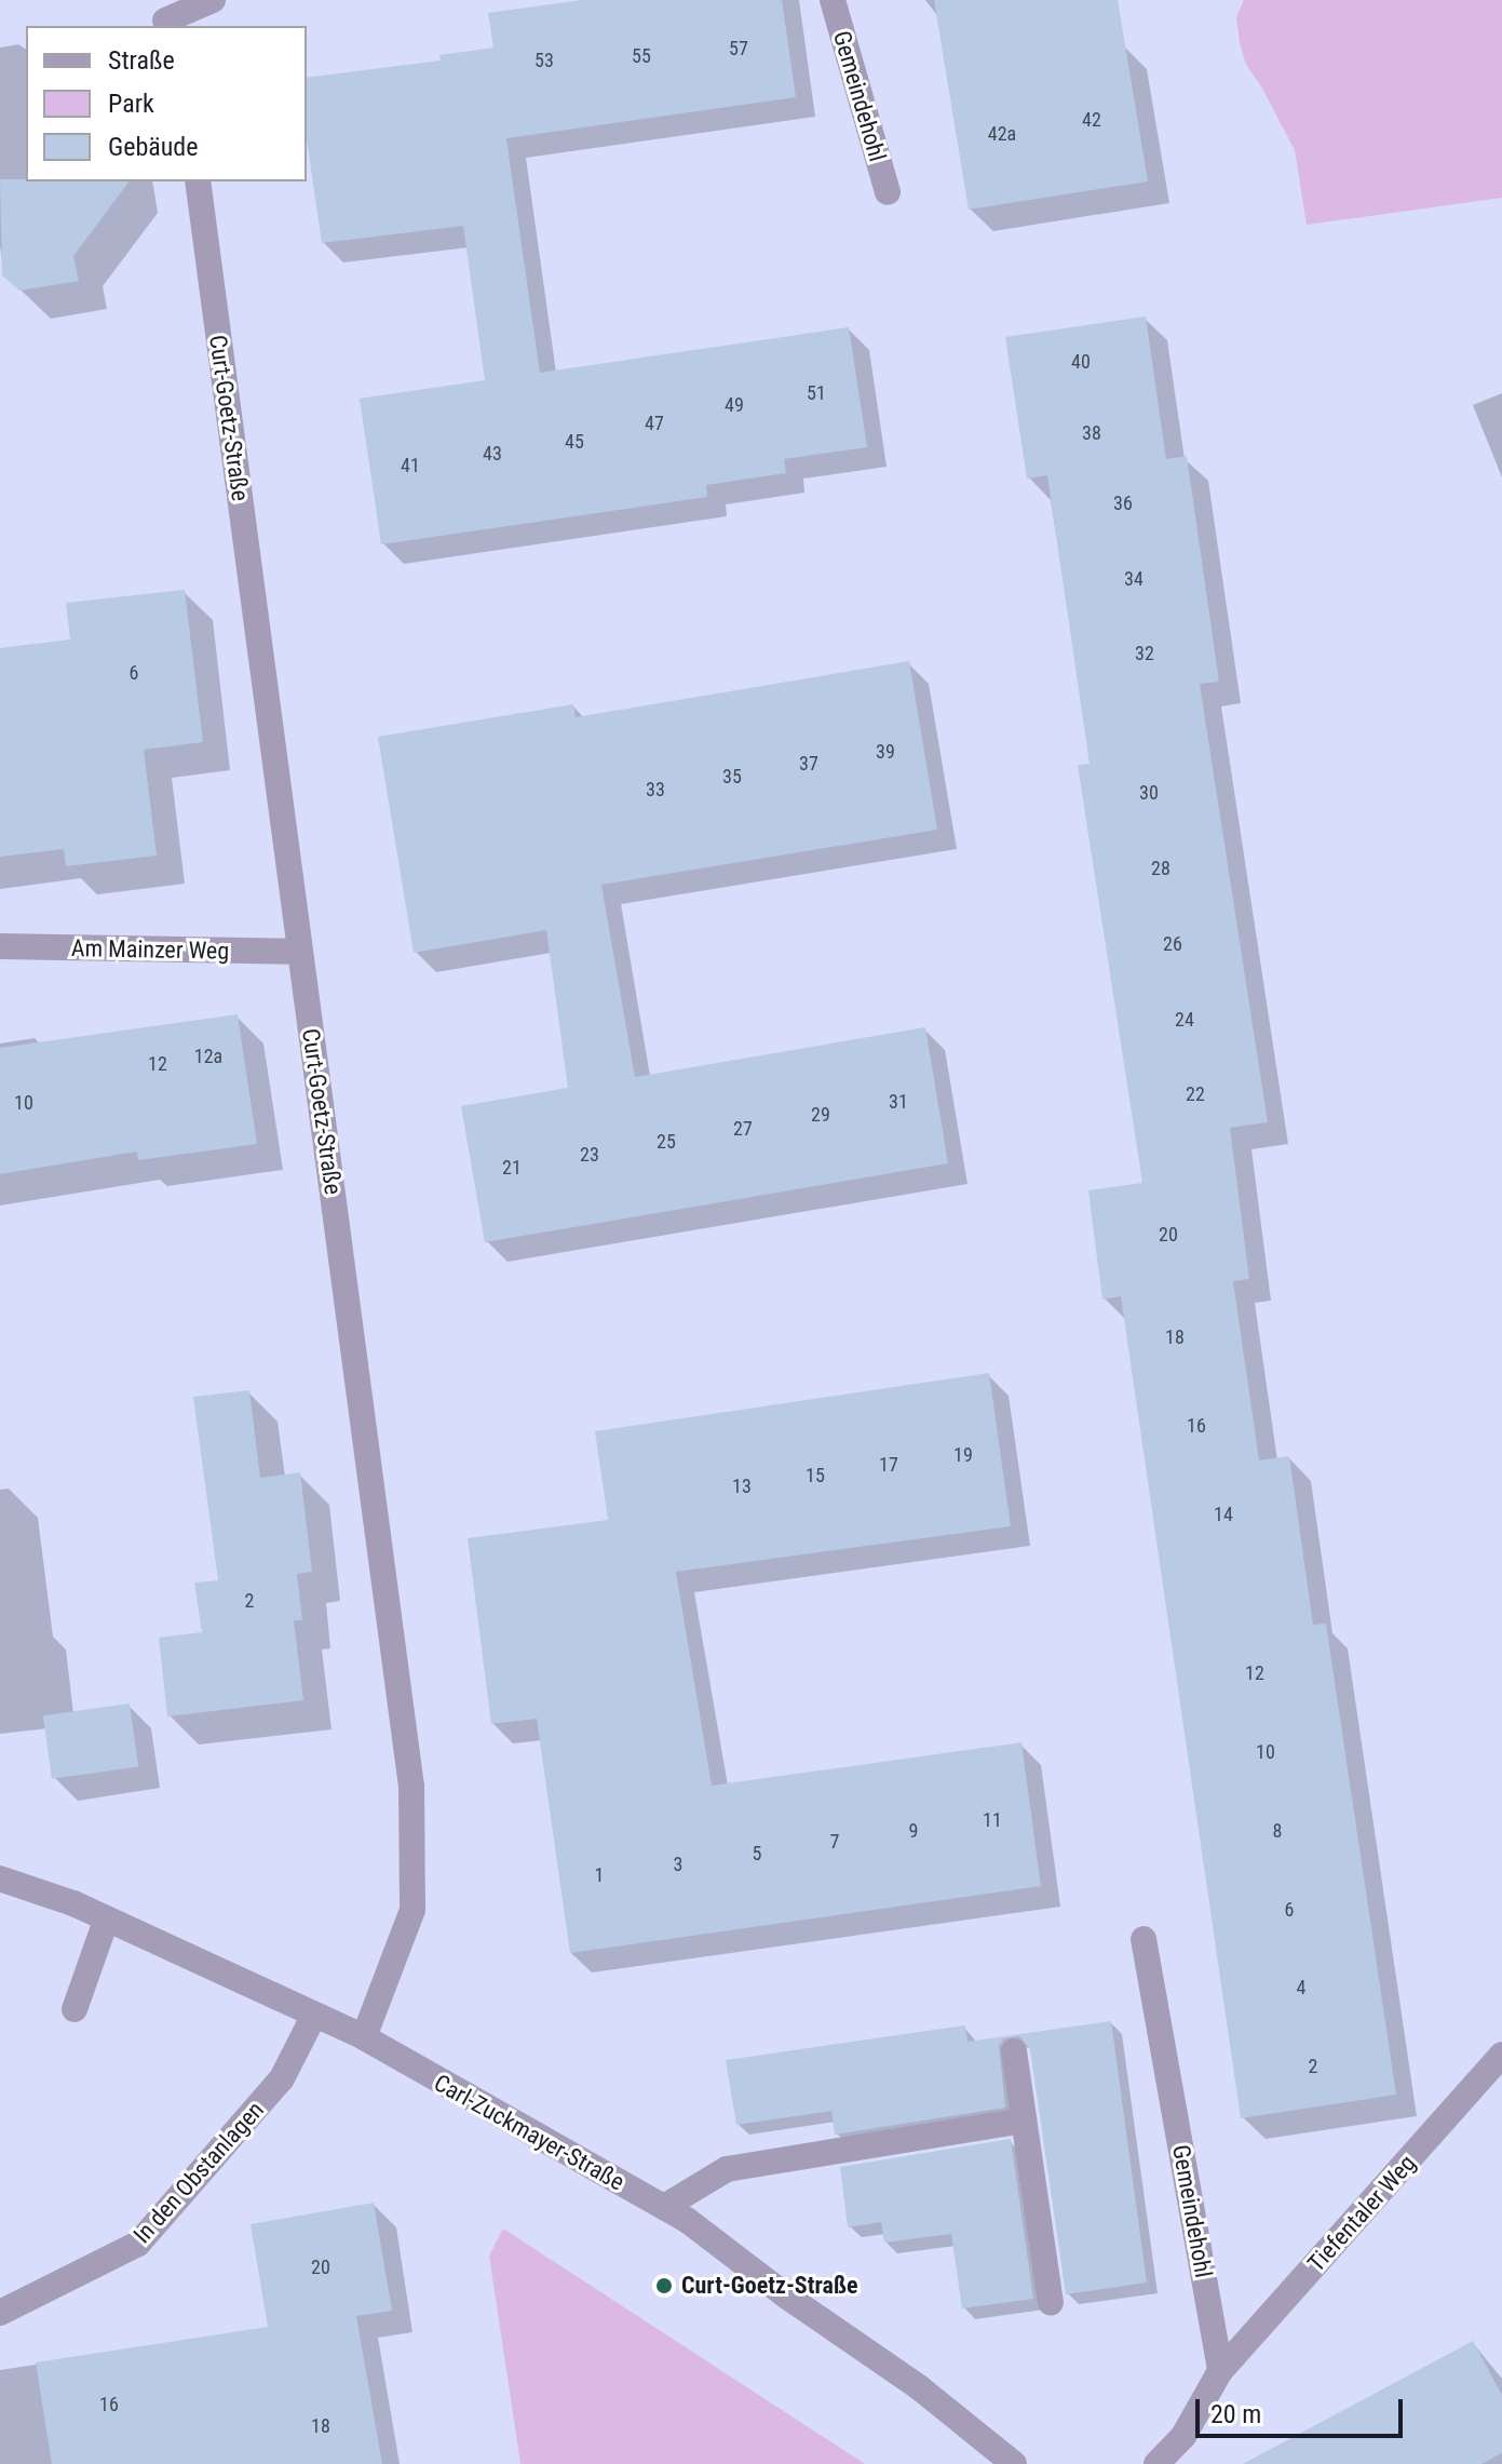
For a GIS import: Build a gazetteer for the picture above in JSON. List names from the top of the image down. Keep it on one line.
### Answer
{"streets":{"street":["Gemeindehohl","Curt-Goetz-Straße","Am Mainzer Weg","Carl-Zuckmayer-Straße","In den Obstanlagen","Tiefentaler Weg"]},"crossings":[["Gemeindehohl","Tiefentaler Weg"],["Curt-Goetz-Straße","Am Mainzer Weg"],["Curt-Goetz-Straße","Carl-Zuckmayer-Straße"],["Carl-Zuckmayer-Straße","In den Obstanlagen"]],"places":["Curt-Goetz-Straße"],"house_numbers":["57","55","53","42","42a","40","51","49","47","38","45","43","41","36","34","32","6","39","37","35","33","30","28","26","24","12a","12","22","31","10","29","27","25","23","21","20","18","16","19","17","15","13","14","2","12","10","11","9","8","7","5","3","1","6","4","2","20","16","18"],"legend":["Straße","Park","Gebäude"],"scale_bar":"20 m"}
